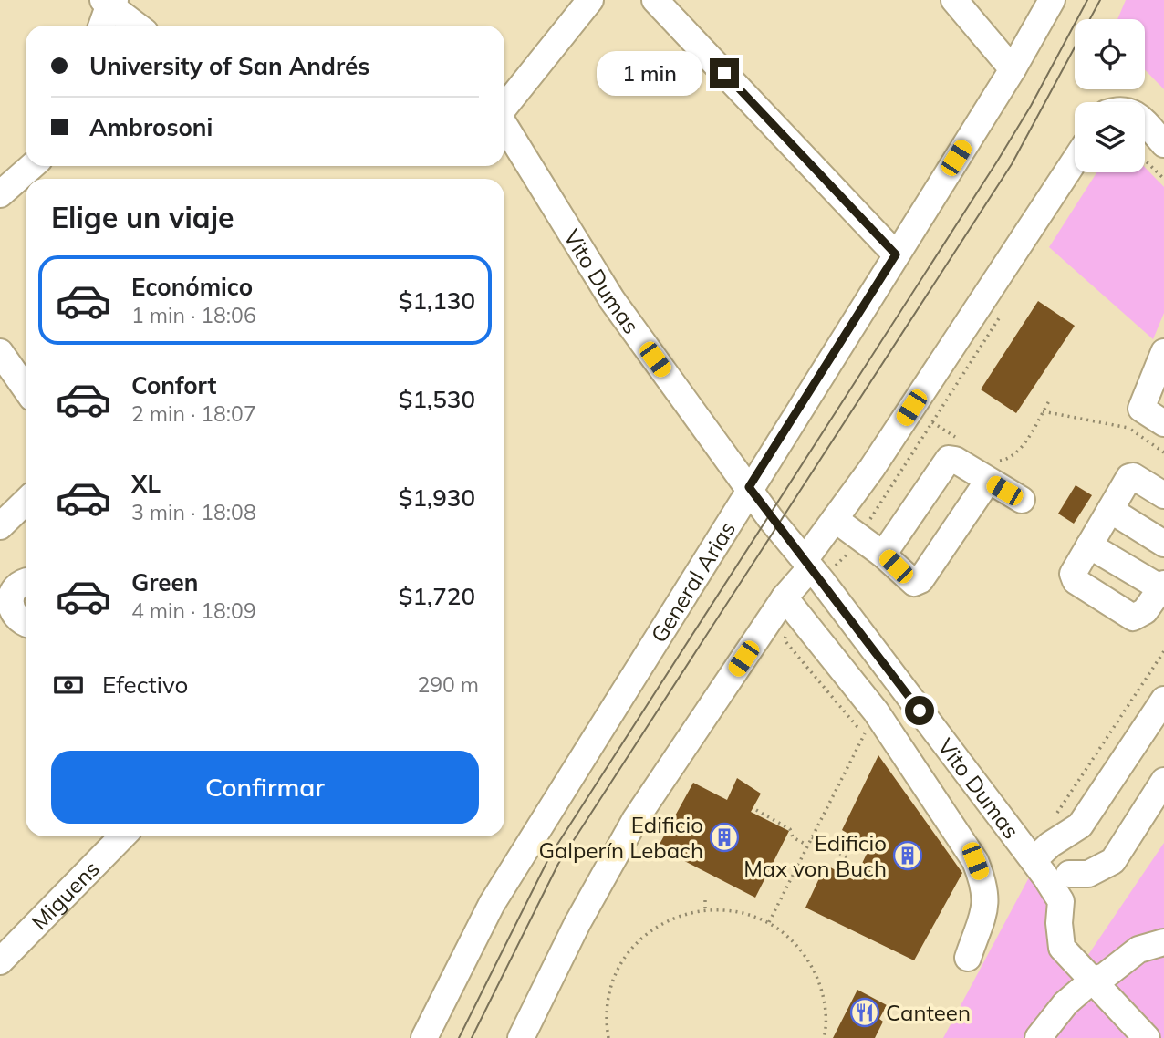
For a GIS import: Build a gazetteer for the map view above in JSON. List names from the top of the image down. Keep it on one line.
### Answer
{"streets":{"street":["Vito Dumas","General Arias","Miguens"]},"crossings":[["Vito Dumas","General Arias"]],"places":{"building":["Edificio Galperín Lebach","Edificio Max von Buch"],"restaurant":["Canteen"]},"page":{"banner":["University of San Andrés","Ambrosoni"],"bubble":"1 min","heading":"Elige un viaje","list":[{"name":"Económico","note":"1 min · 18:06","value":"$1,130"},{"name":"Confort","note":"2 min · 18:07","value":"$1,530"},{"name":"XL","note":"3 min · 18:08","value":"$1,930"},{"name":"Green","note":"4 min · 18:09","value":"$1,720"}],"pay":["Efectivo","290 m"],"buttons":"Confirmar"}}
